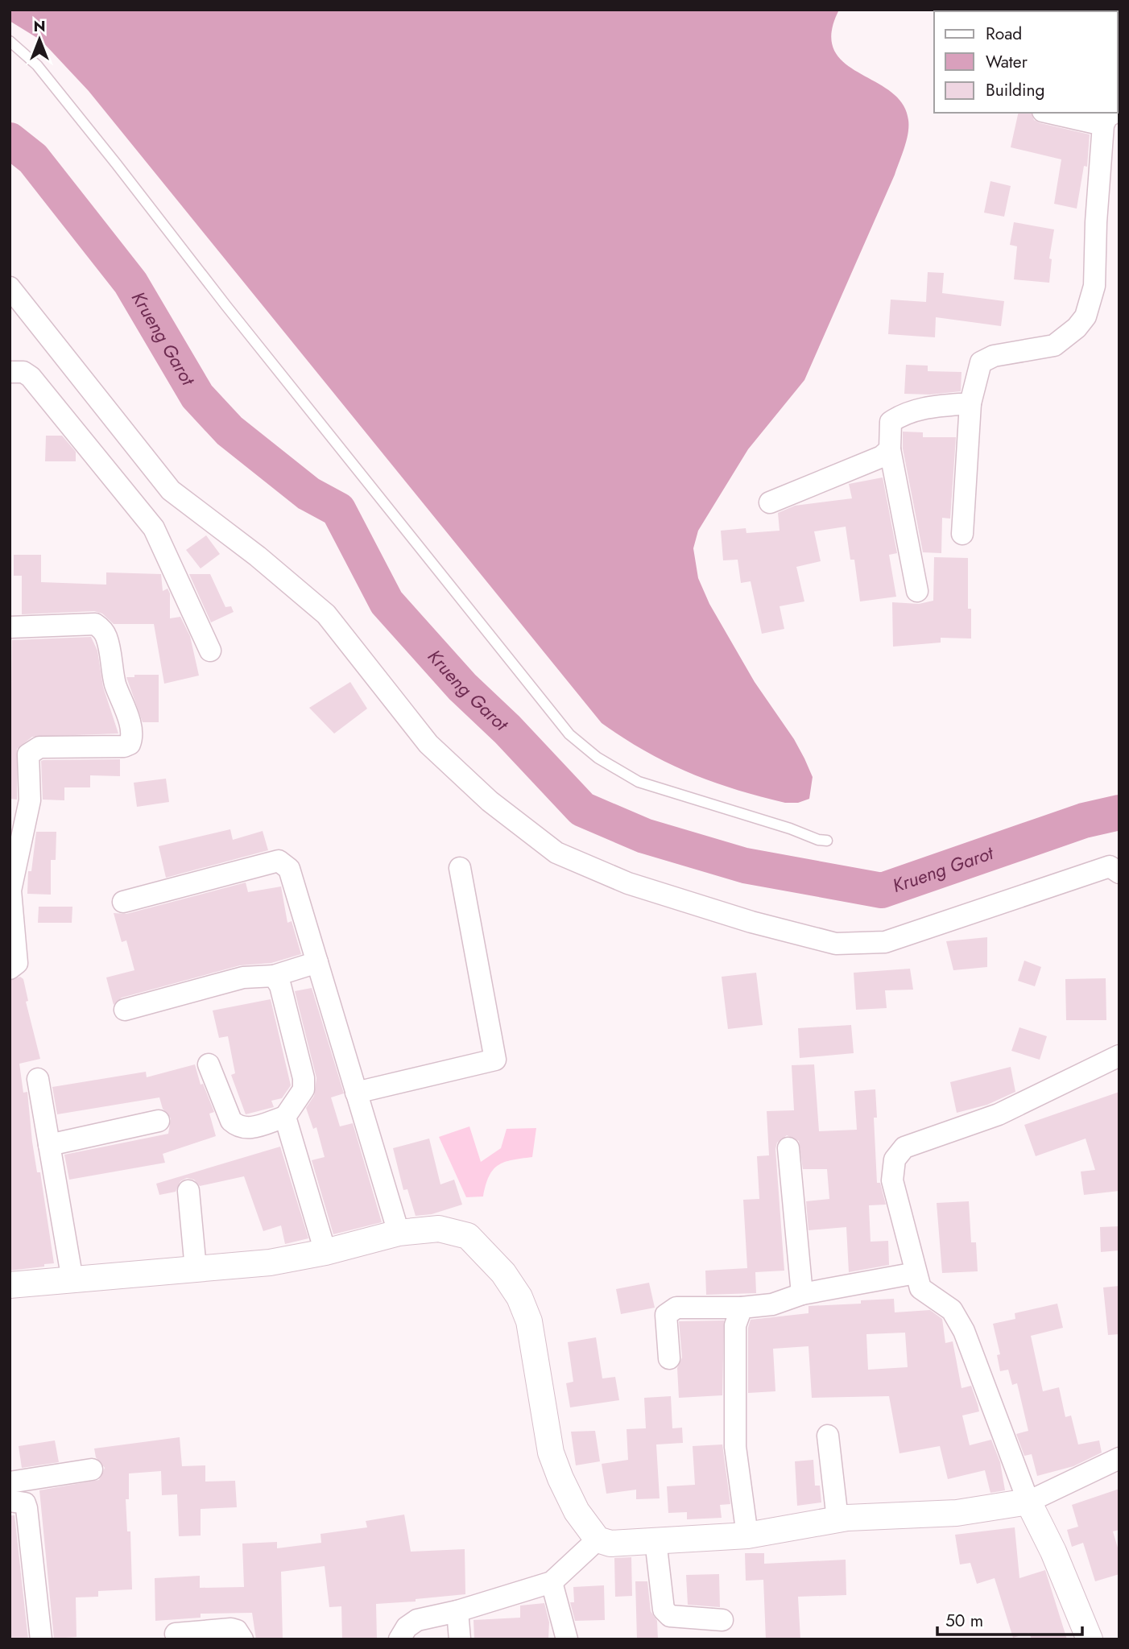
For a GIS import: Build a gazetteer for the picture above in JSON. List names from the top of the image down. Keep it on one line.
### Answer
{"water":["Krueng Garot"],"legend":["Road","Water","Building"],"scale_bar":"50 m","north":"top"}
